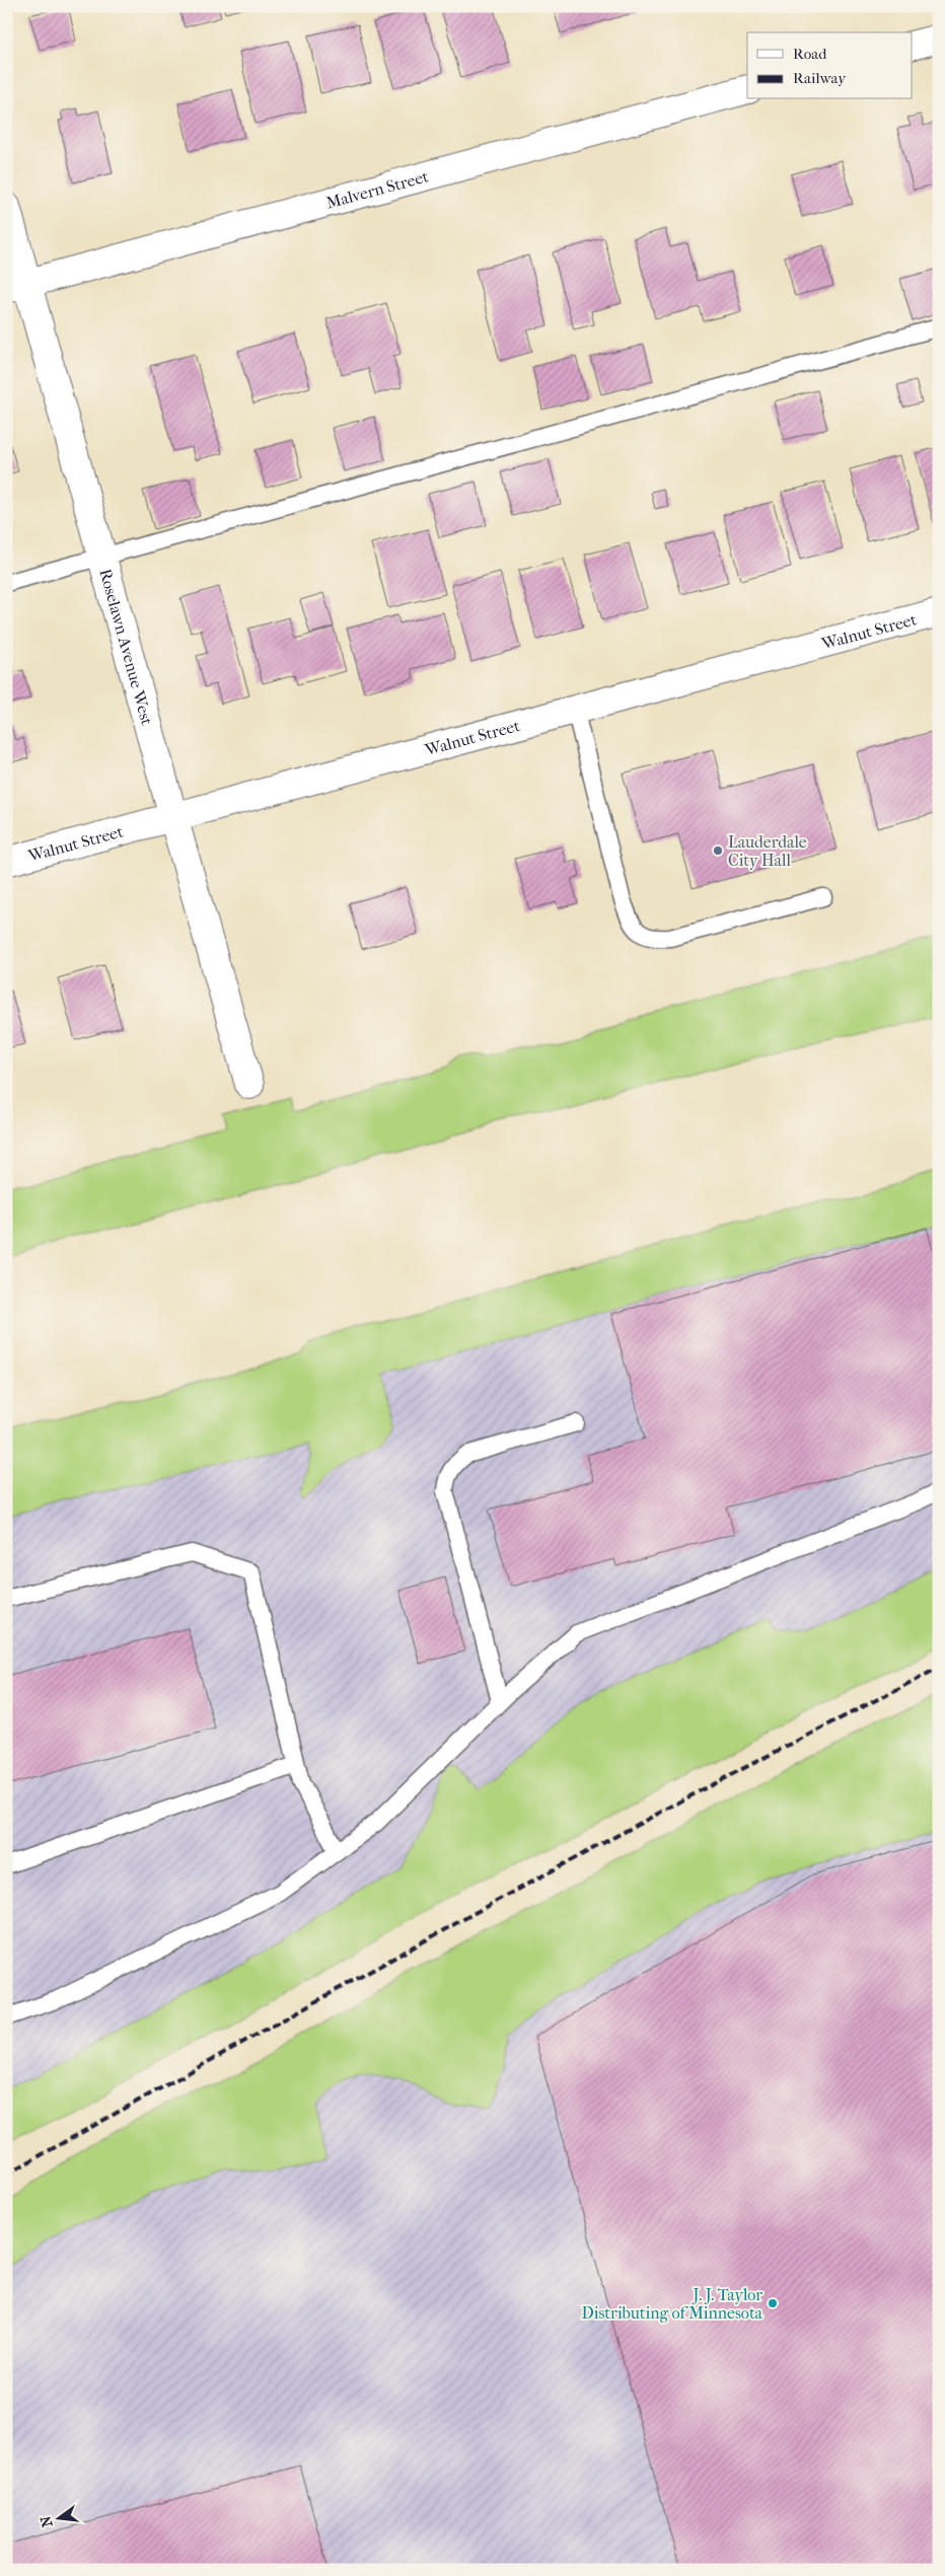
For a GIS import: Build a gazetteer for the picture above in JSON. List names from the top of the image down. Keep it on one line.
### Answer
{"streets":{"street":["Malvern Street","Walnut Street","Roselawn Avenue West"]},"crossings":[["Malvern Street","Roselawn Avenue West"],["Walnut Street","Roselawn Avenue West"]],"places":["Lauderdale City Hall","J. J. Taylor Distributing of Minnesota"],"legend":["Road","Railway"],"north":"left"}
